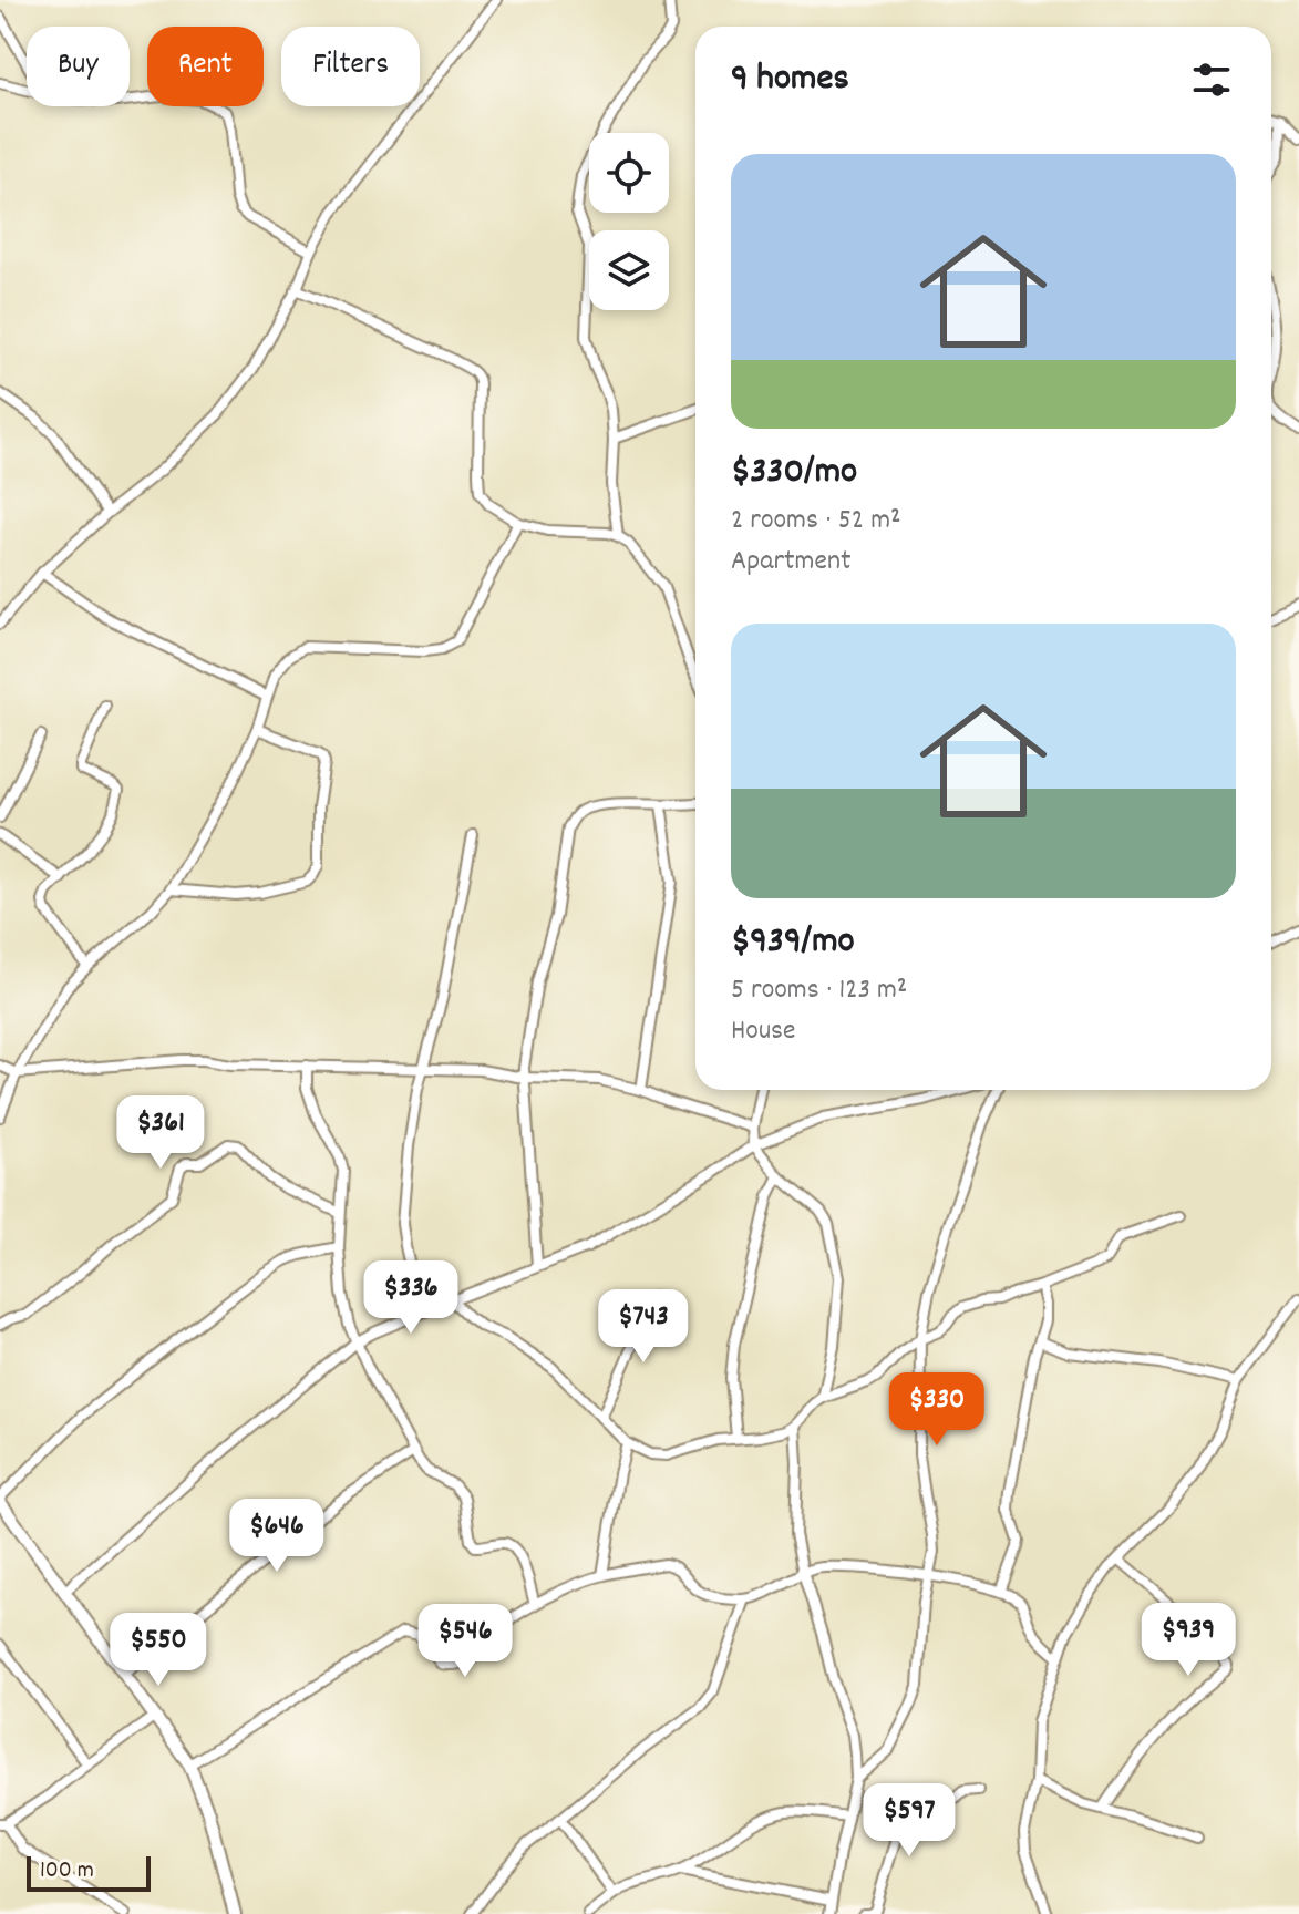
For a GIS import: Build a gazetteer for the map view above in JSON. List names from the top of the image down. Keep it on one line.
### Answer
{"scale_bar":"100 m","page":{"chip":["Buy","Rent","Filters"],"heading":"9 homes","list":[{"name":"$330/mo","note":"2 rooms · 52 m² · Apartment"},{"name":"$939/mo","note":"5 rooms · 123 m² · House"}],"price":["$361","$336","$743","$330","$646","$939","$546","$550","$597"],"scale":"100 m"}}
